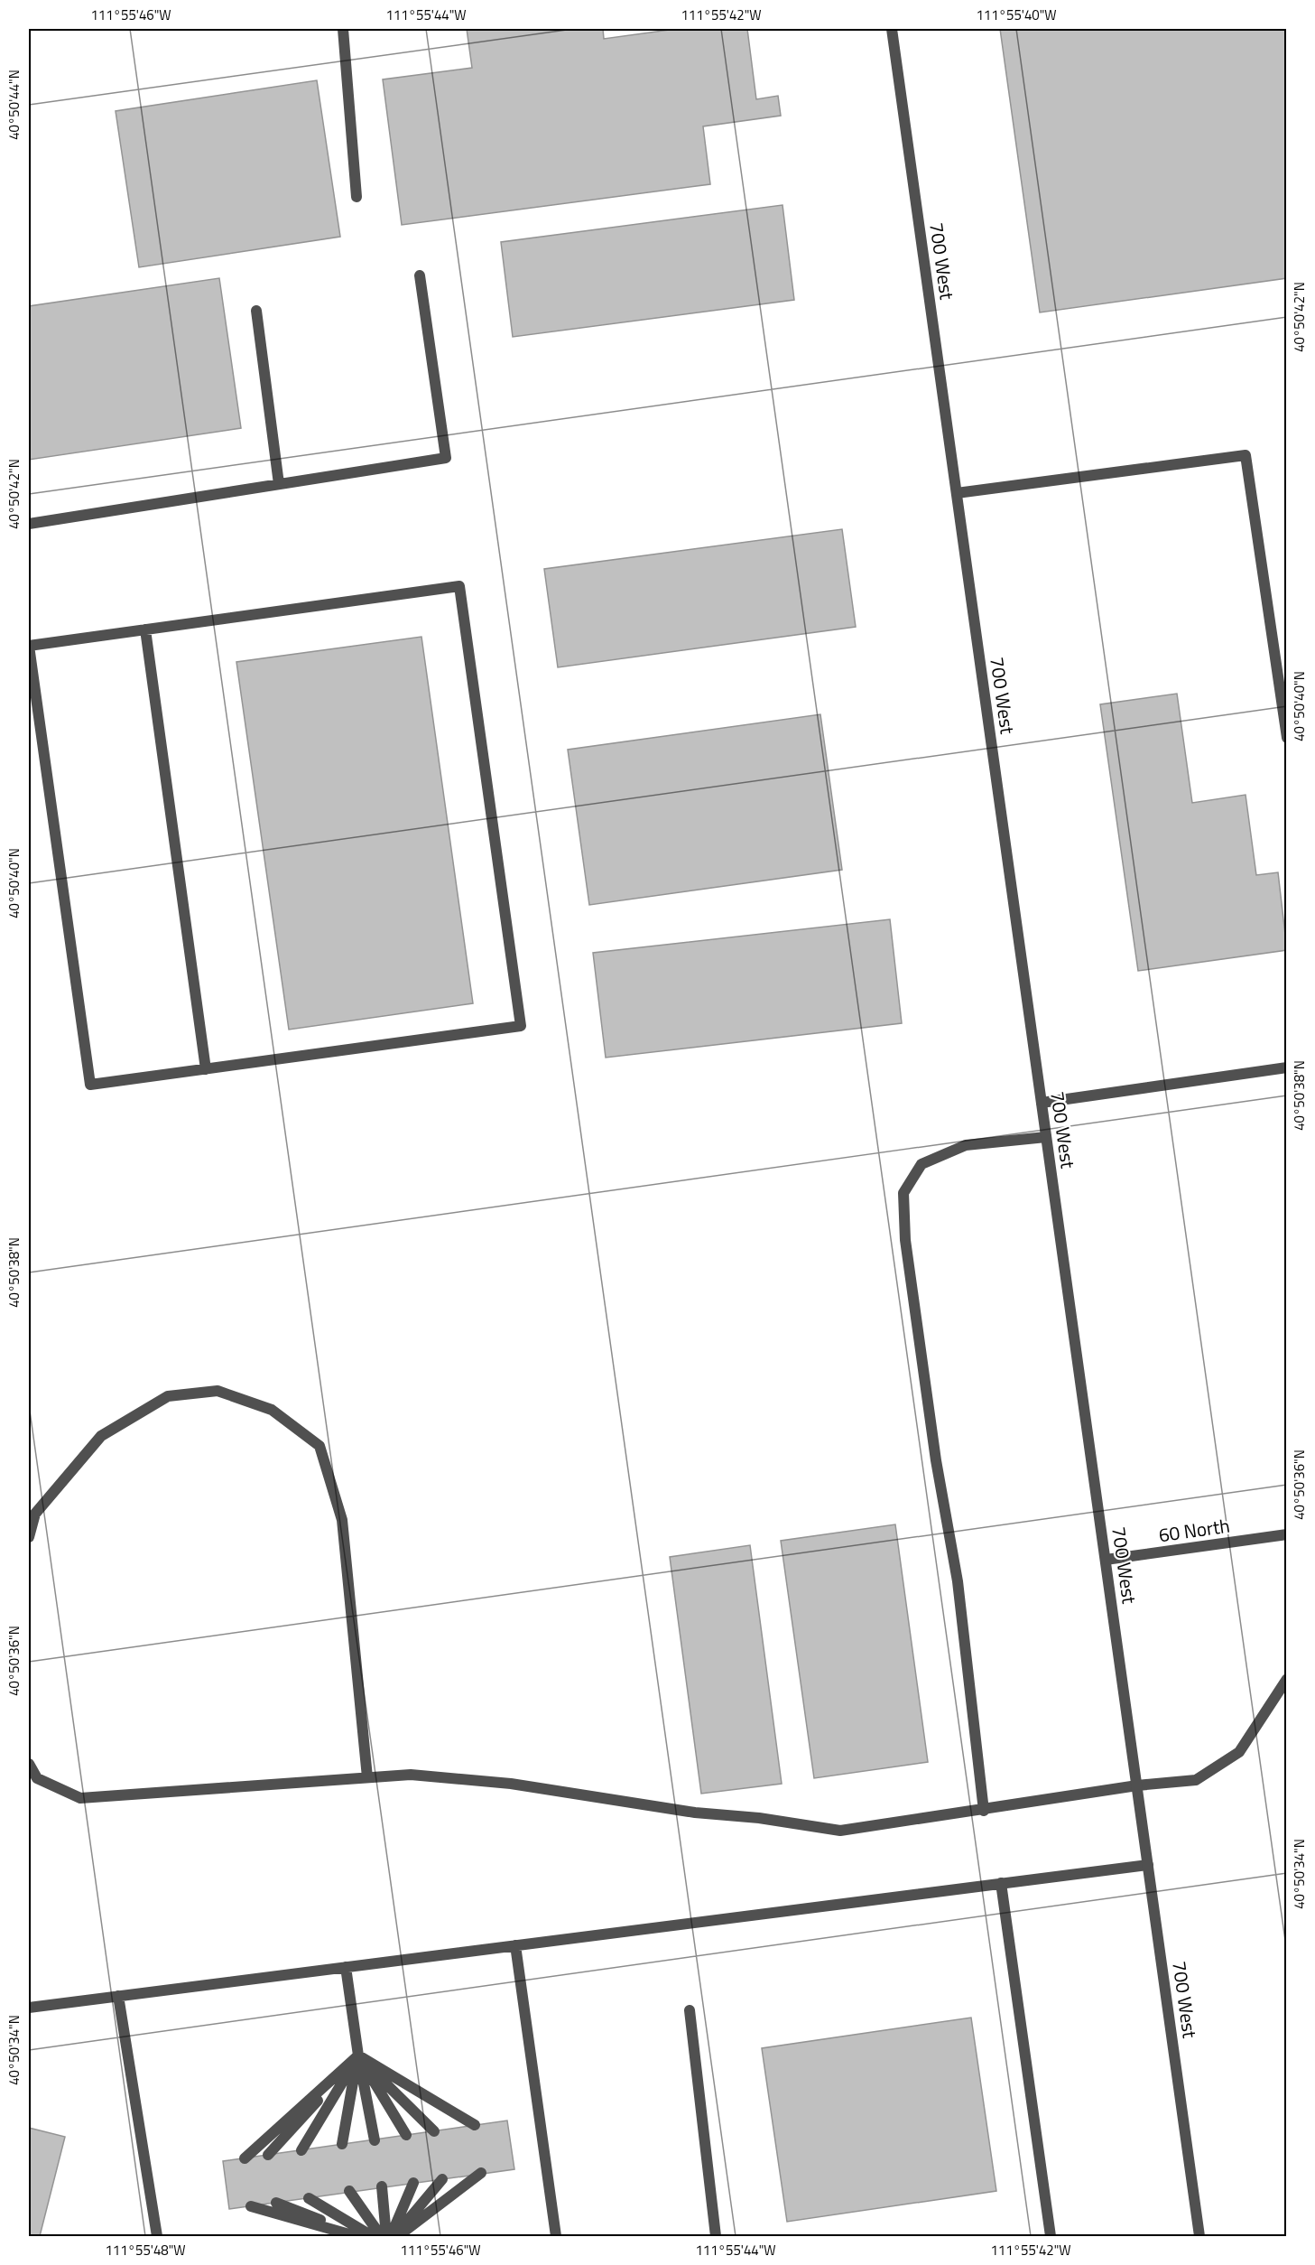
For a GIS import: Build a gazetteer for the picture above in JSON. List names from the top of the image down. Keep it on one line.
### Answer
{"streets":{"street":["700 West","60 North"]},"crossings":[["700 West","60 North"]],"coordinates":["111°55'46\"W","111°55'44\"W","111°55'42\"W","111°55'40\"W","40°50'44\"N","40°50'42\"N","40°50'40\"N","40°50'38\"N","40°50'36\"N","40°50'34\"N","111°55'48\"W"]}
